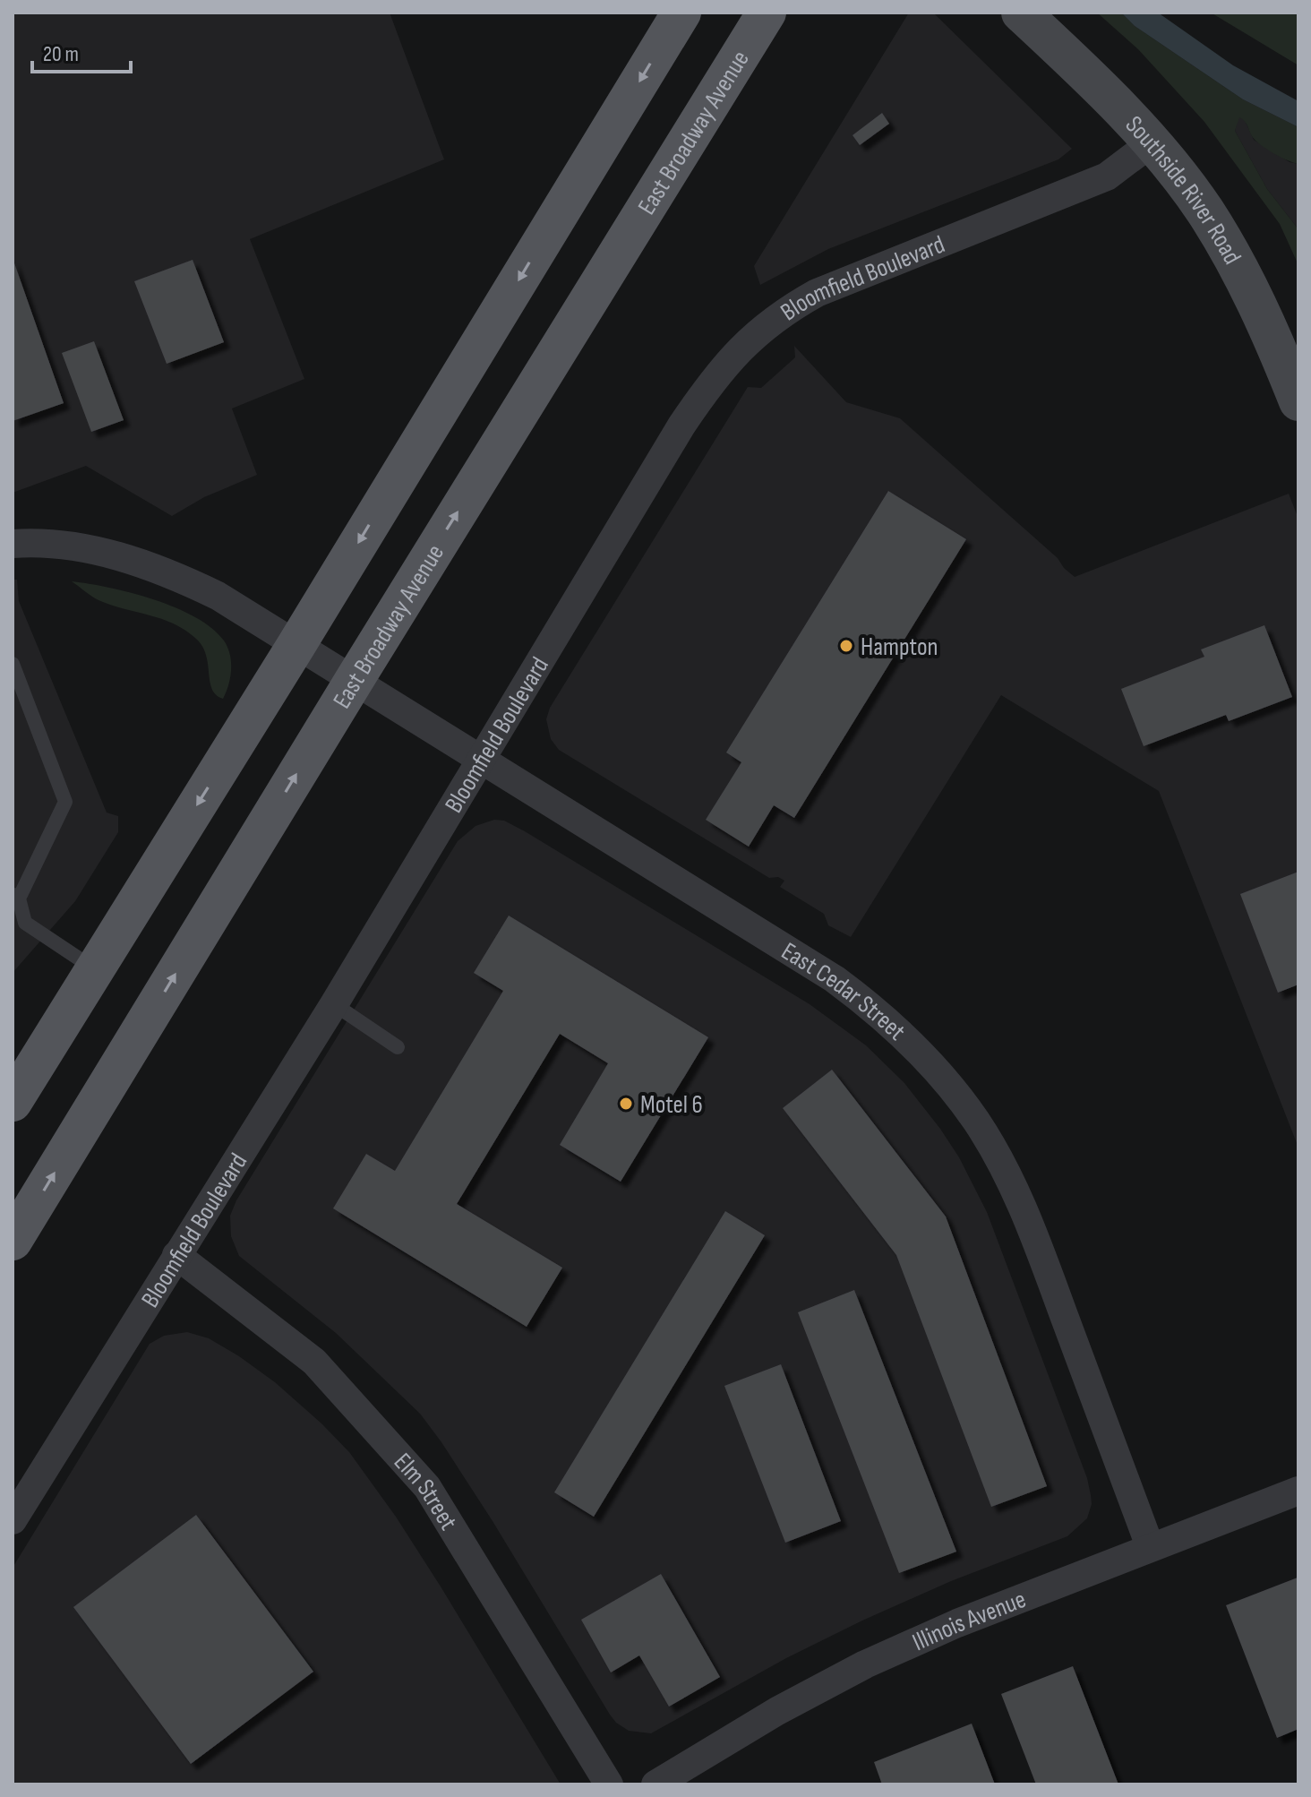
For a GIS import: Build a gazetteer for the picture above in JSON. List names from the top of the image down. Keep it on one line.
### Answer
{"streets":{"main road":["East Broadway Avenue","Southside River Road"],"street":["Bloomfield Boulevard","East Cedar Street","Elm Street","Illinois Avenue"]},"crossings":[["East Broadway Avenue","East Cedar Street"],["Southside River Road","Bloomfield Boulevard"],["Bloomfield Boulevard","East Cedar Street"],["Bloomfield Boulevard","Elm Street"],["East Cedar Street","Illinois Avenue"]],"places":["Hampton","Motel 6"],"scale_bar":"20 m"}
